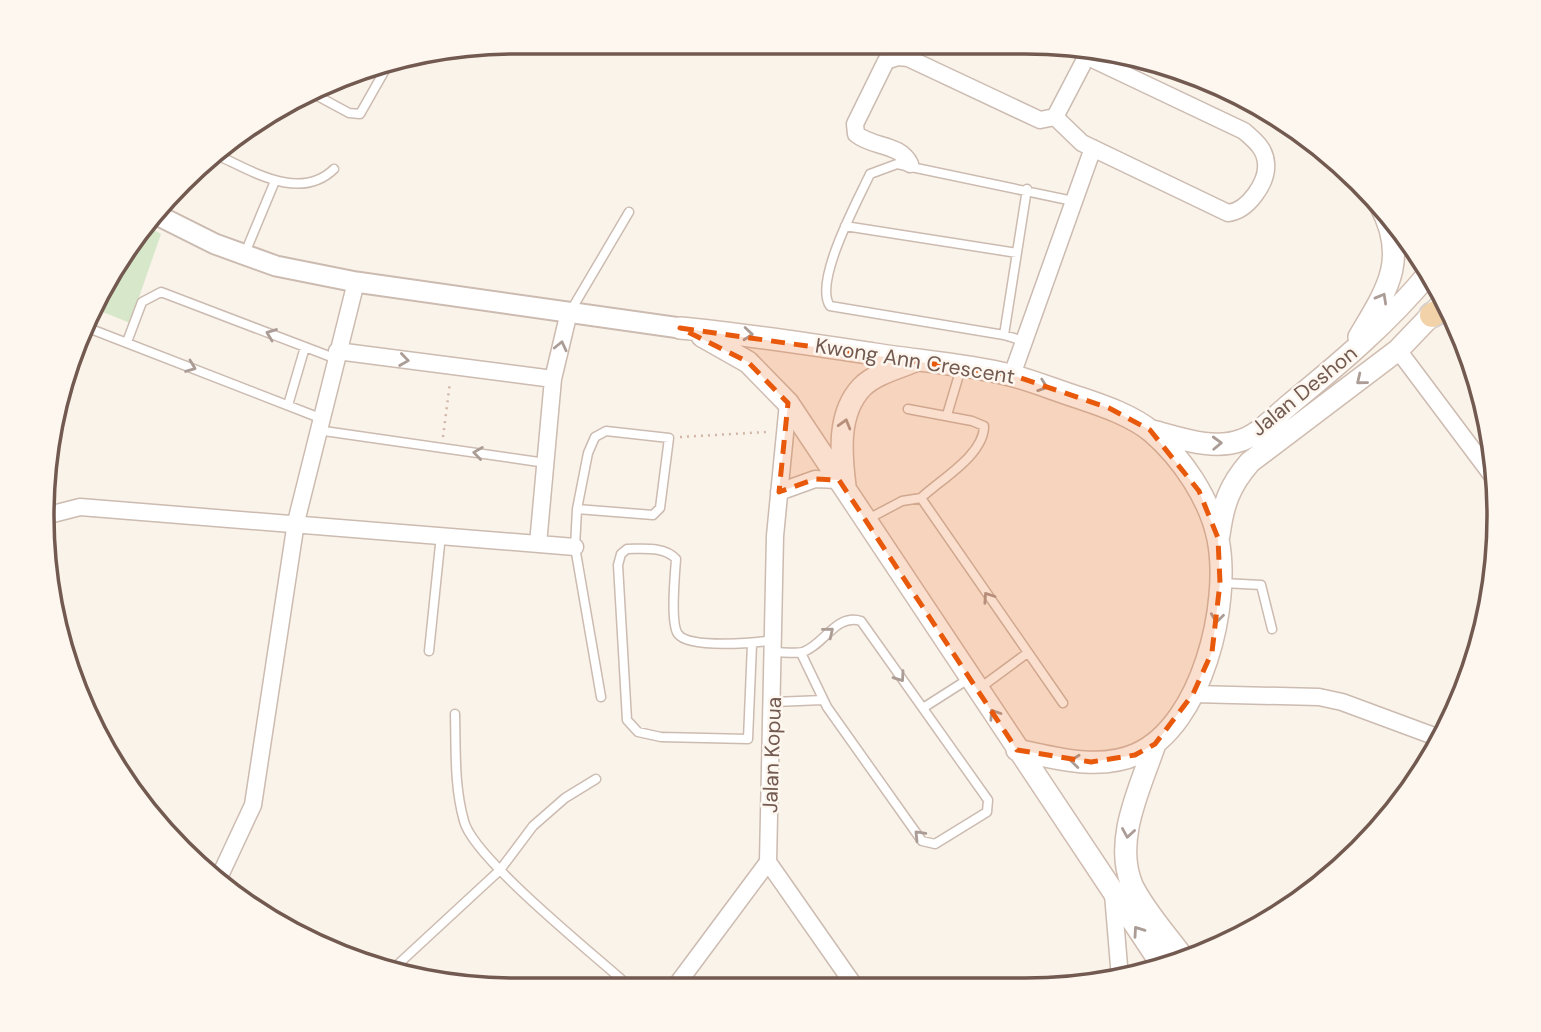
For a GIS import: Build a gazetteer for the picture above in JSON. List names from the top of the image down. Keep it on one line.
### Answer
{"streets":{"main road":["Kwong Ann Crescent","Jalan Deshon"],"street":["Jalan Kopua"]},"crossings":[["Kwong Ann Crescent","Jalan Deshon"]]}
